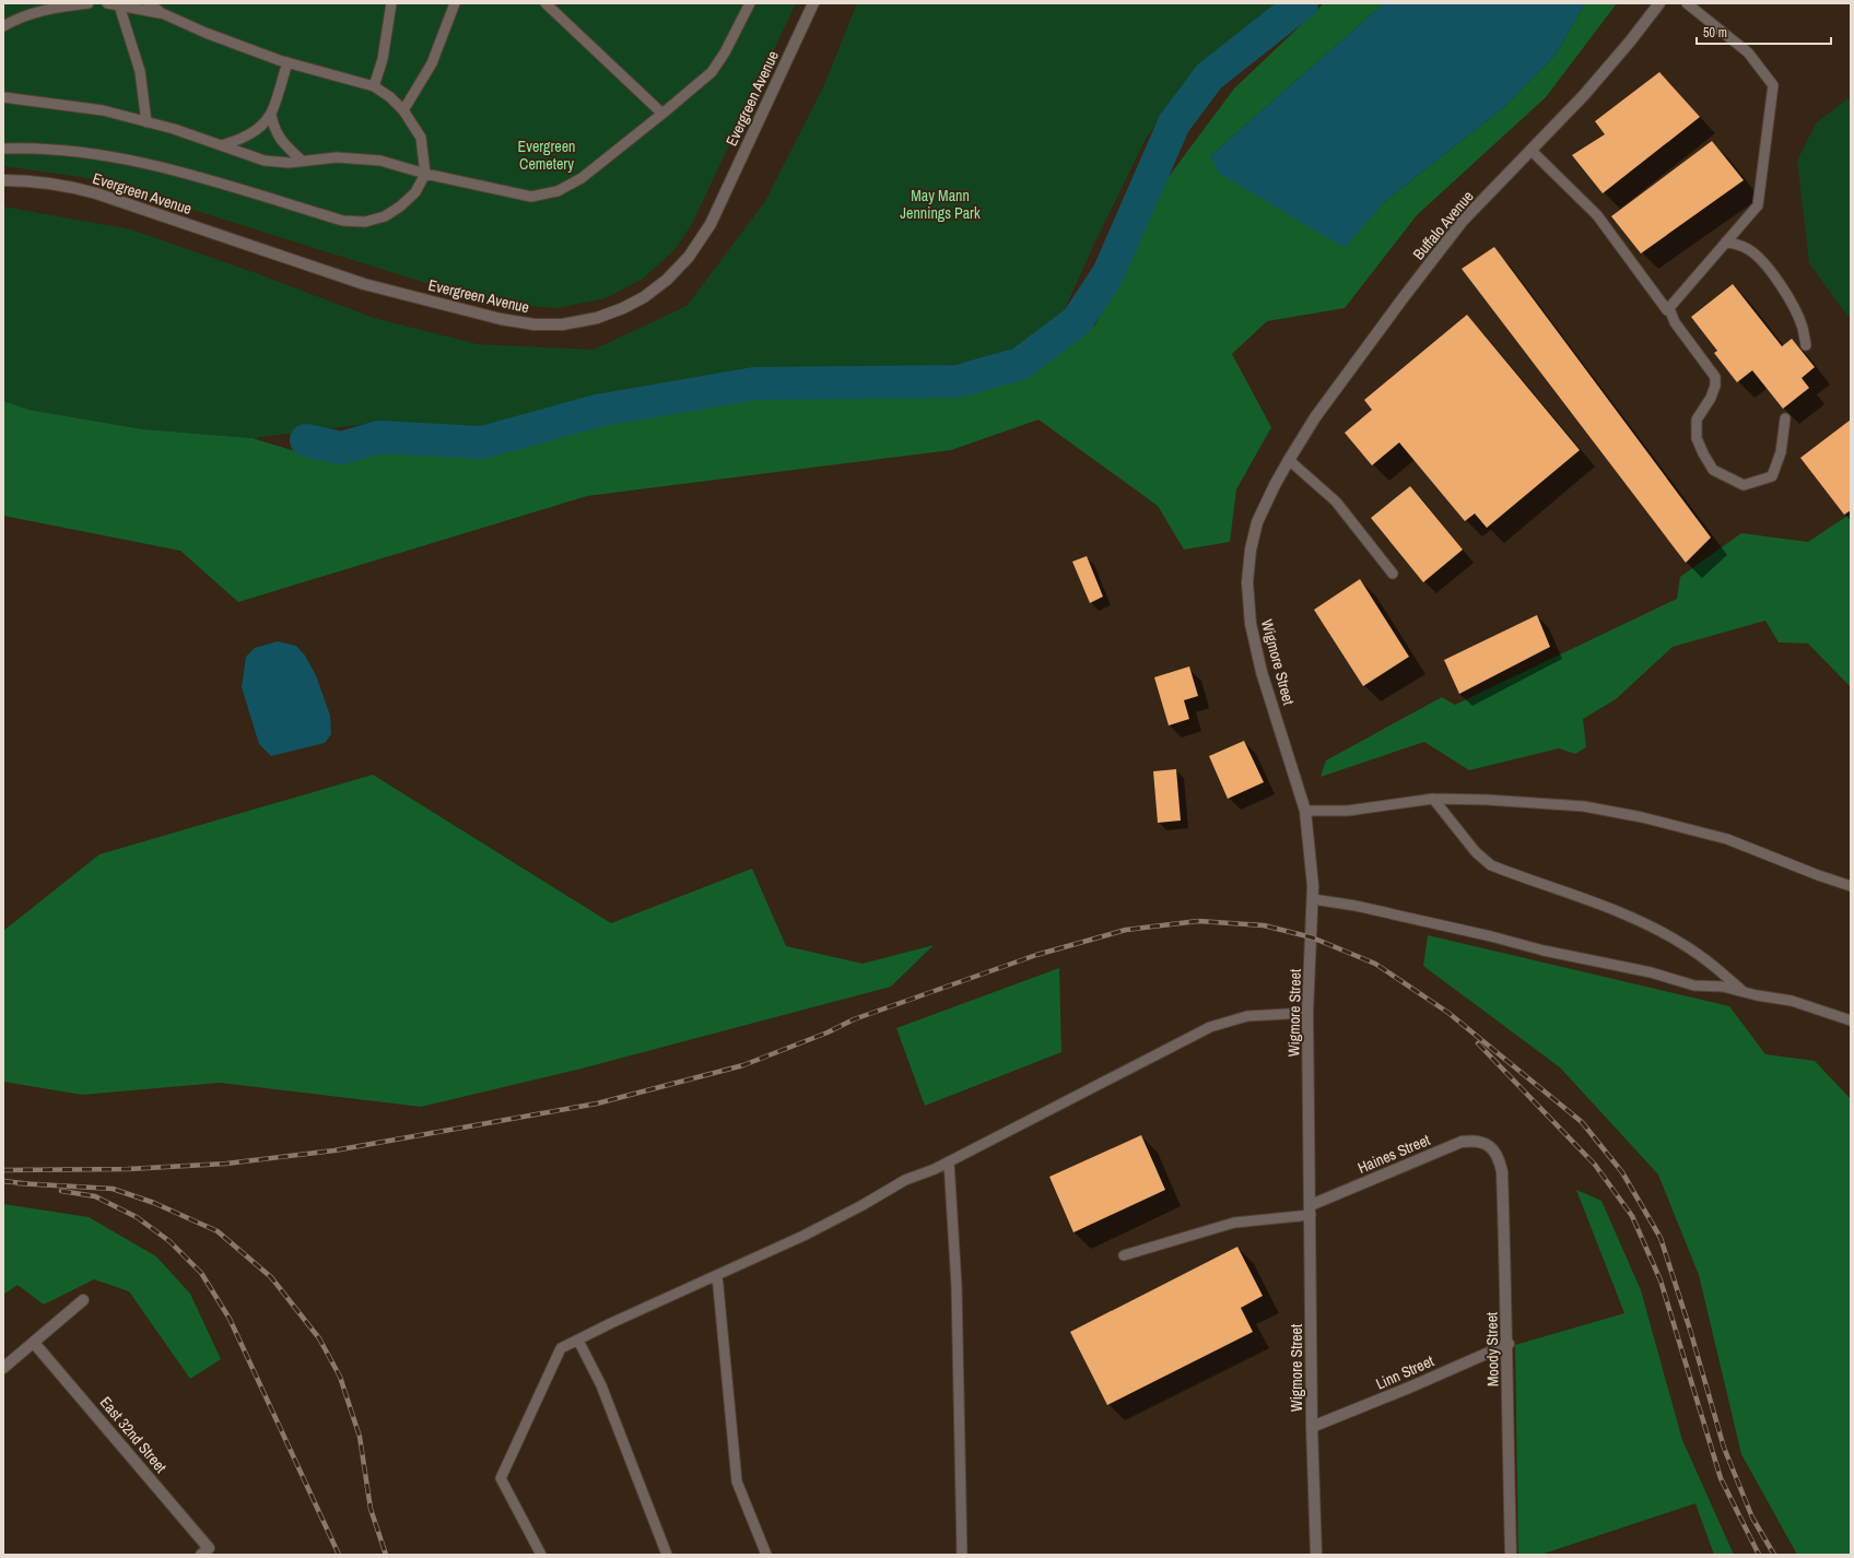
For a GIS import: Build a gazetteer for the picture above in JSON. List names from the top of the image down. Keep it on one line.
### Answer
{"streets":{"street":["Evergreen Avenue","Buffalo Avenue","Wigmore Street","Haines Street","Moody Street","Linn Street","East 32nd Street"]},"crossings":[["Buffalo Avenue","Wigmore Street"],["Wigmore Street","Haines Street"],["Wigmore Street","Linn Street"],["Haines Street","Moody Street"],["Moody Street","Linn Street"]],"parks":["Evergreen Cemetery","May Mann Jennings Park"],"scale_bar":"50 m"}
